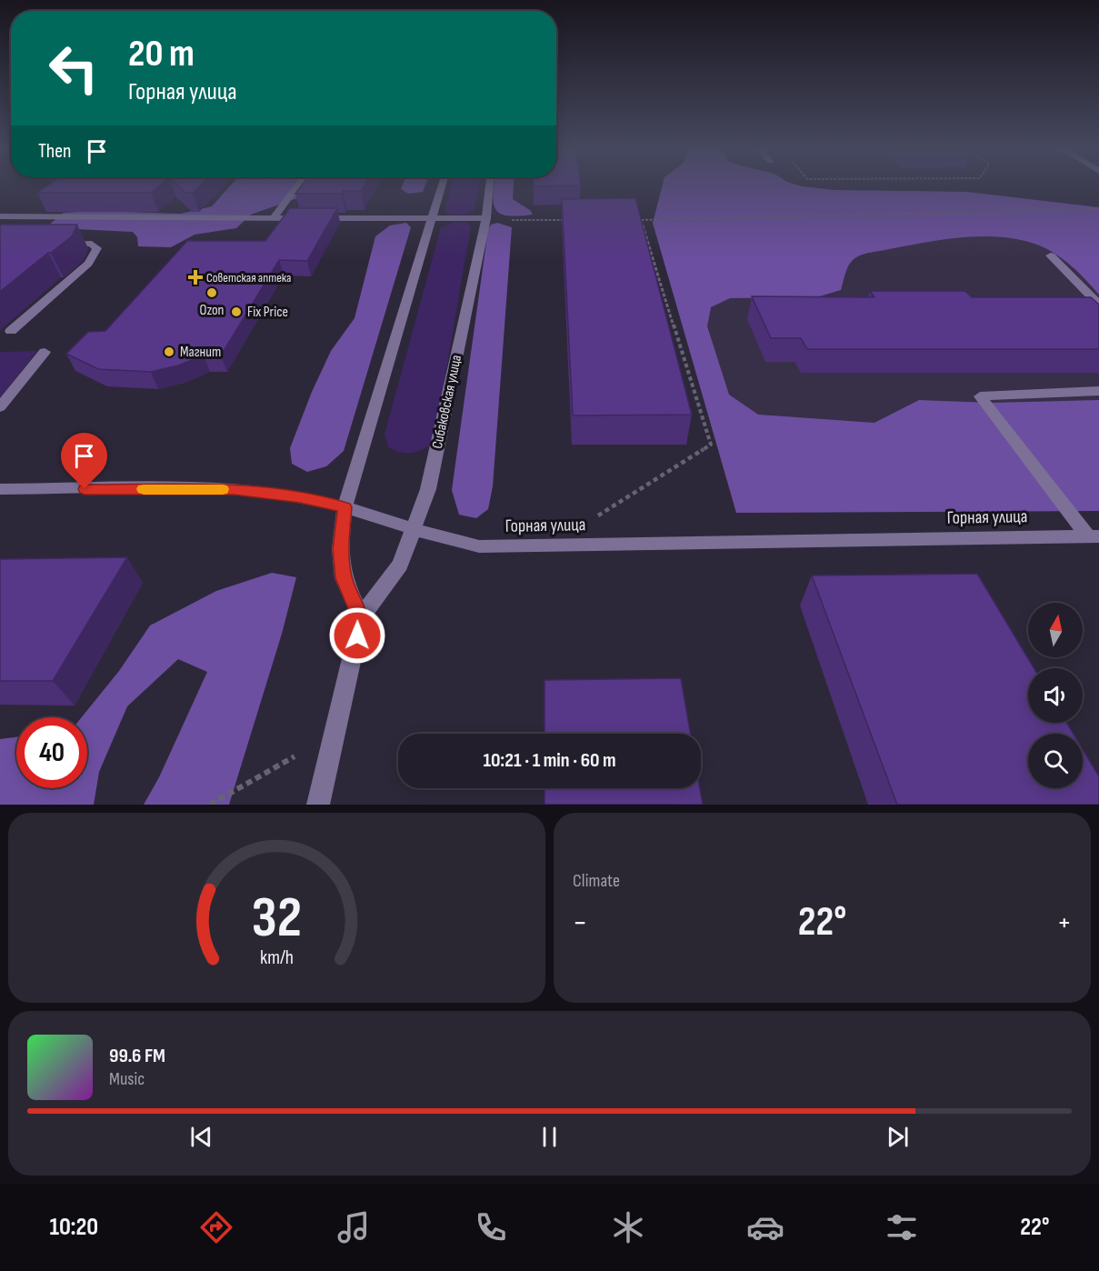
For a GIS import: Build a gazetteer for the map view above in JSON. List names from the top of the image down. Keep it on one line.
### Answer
{"streets":{"street":["Сибаковская улица","Горная улица"]},"crossings":[["Сибаковская улица","Горная улица"]],"places":{"health":["Советская аптека"],"other":["Ozon","Fix Price","Магнит"]},"north":"top","page":{"turn":["20 m","Горная улица"],"then":"Then","limit":"40","trip":"10:21 · 1 min · 60 m","tile":"Climate","heat":["−","22°","+"],"song":["99.6 FM","Music"],"tabs":["10:20","22°"],"gauge":["32","km/h"]}}
